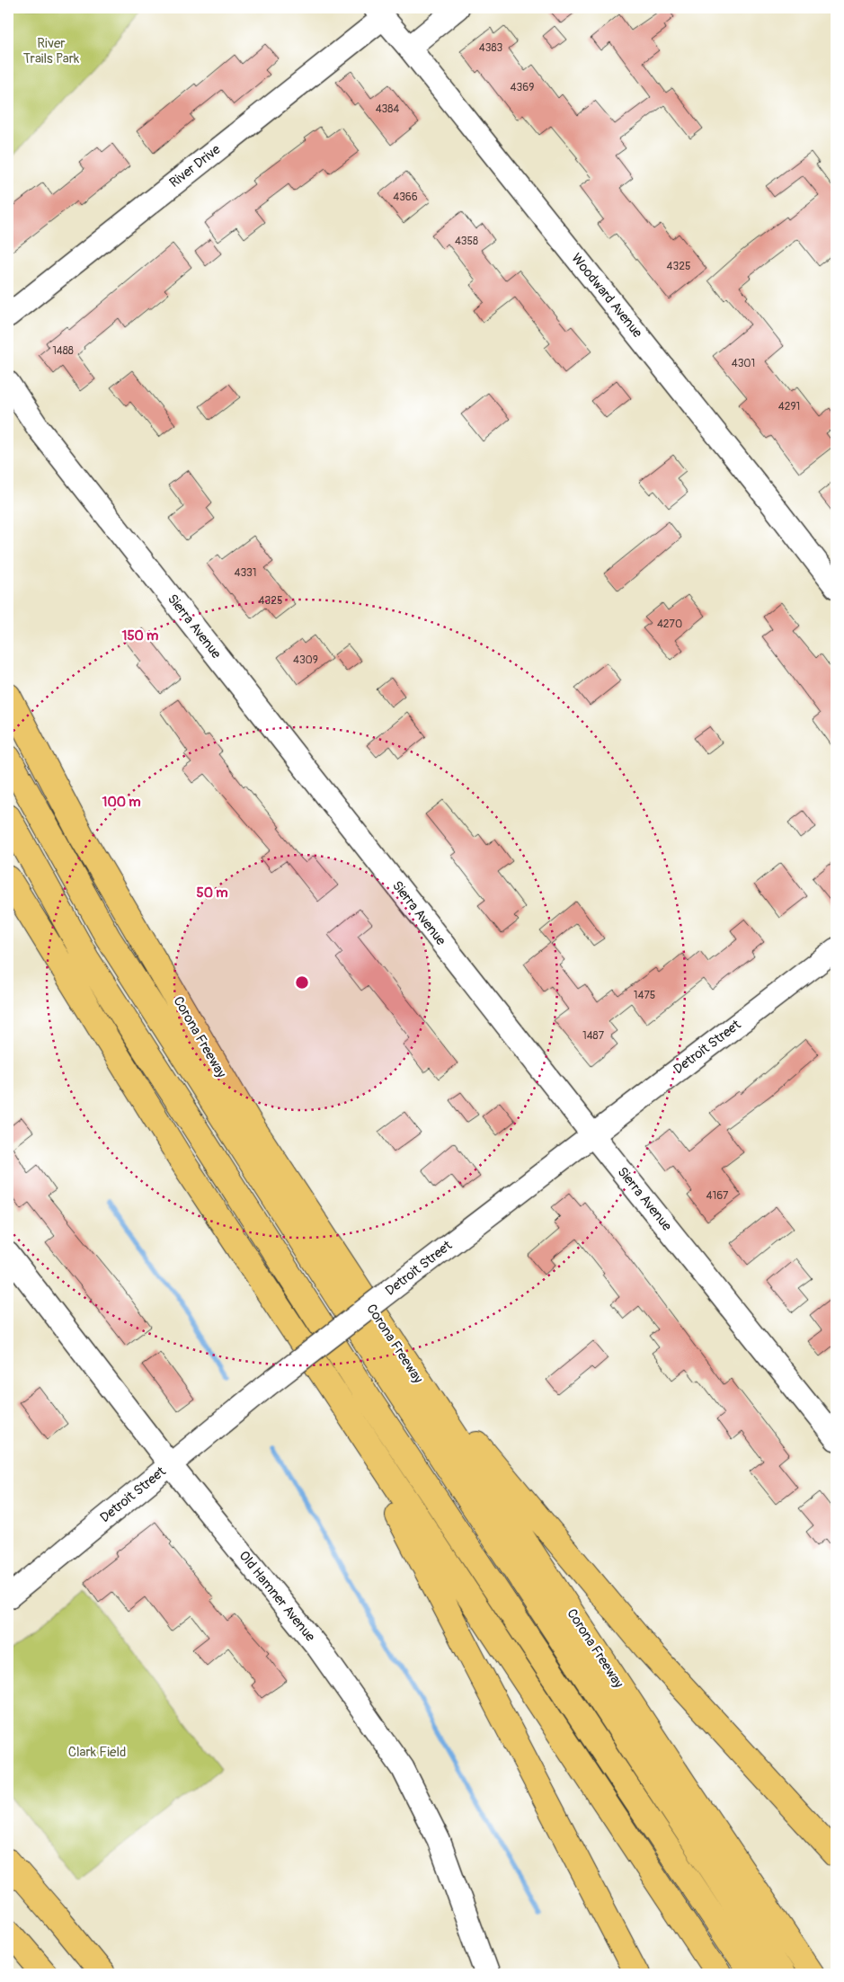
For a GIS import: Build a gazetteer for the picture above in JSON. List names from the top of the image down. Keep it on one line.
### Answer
{"streets":{"main road":["Corona Freeway"],"street":["River Drive","Woodward Avenue","Sierra Avenue","Detroit Street","Old Hamner Avenue"]},"crossings":[["River Drive","Woodward Avenue"],["Sierra Avenue","Detroit Street"],["Detroit Street","Old Hamner Avenue"]],"parks":["River Trails Park","Clark Field"],"house_numbers":["4383","4369","4384","4366","4358","4325","1488","4301","4291","4331","4325","4270","4309","1475","1487","4167"],"rings":["150 m","100 m","50 m"]}
